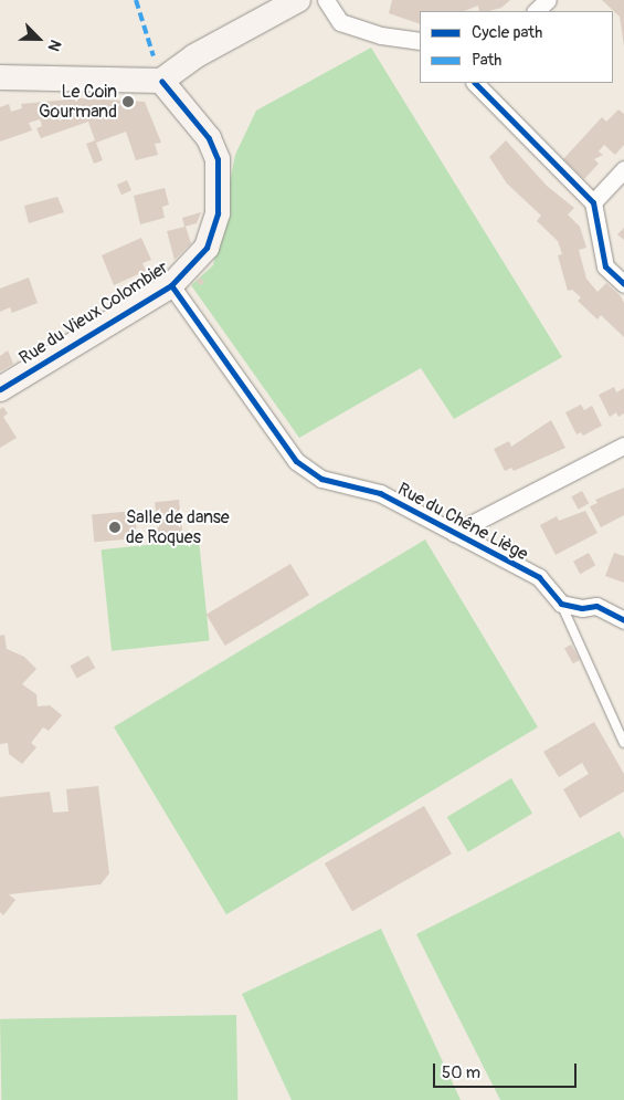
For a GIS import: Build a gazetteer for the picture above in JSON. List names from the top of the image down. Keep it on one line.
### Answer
{"streets":{"street":["Rue du Vieux Colombier","Rue du Chêne Liège"]},"crossings":[["Rue du Vieux Colombier","Rue du Chêne Liège"]],"places":["Le Coin Gourmand","Salle de danse de Roques"],"legend":["Cycle path","Path"],"scale_bar":"50 m","north":"bottom right"}
